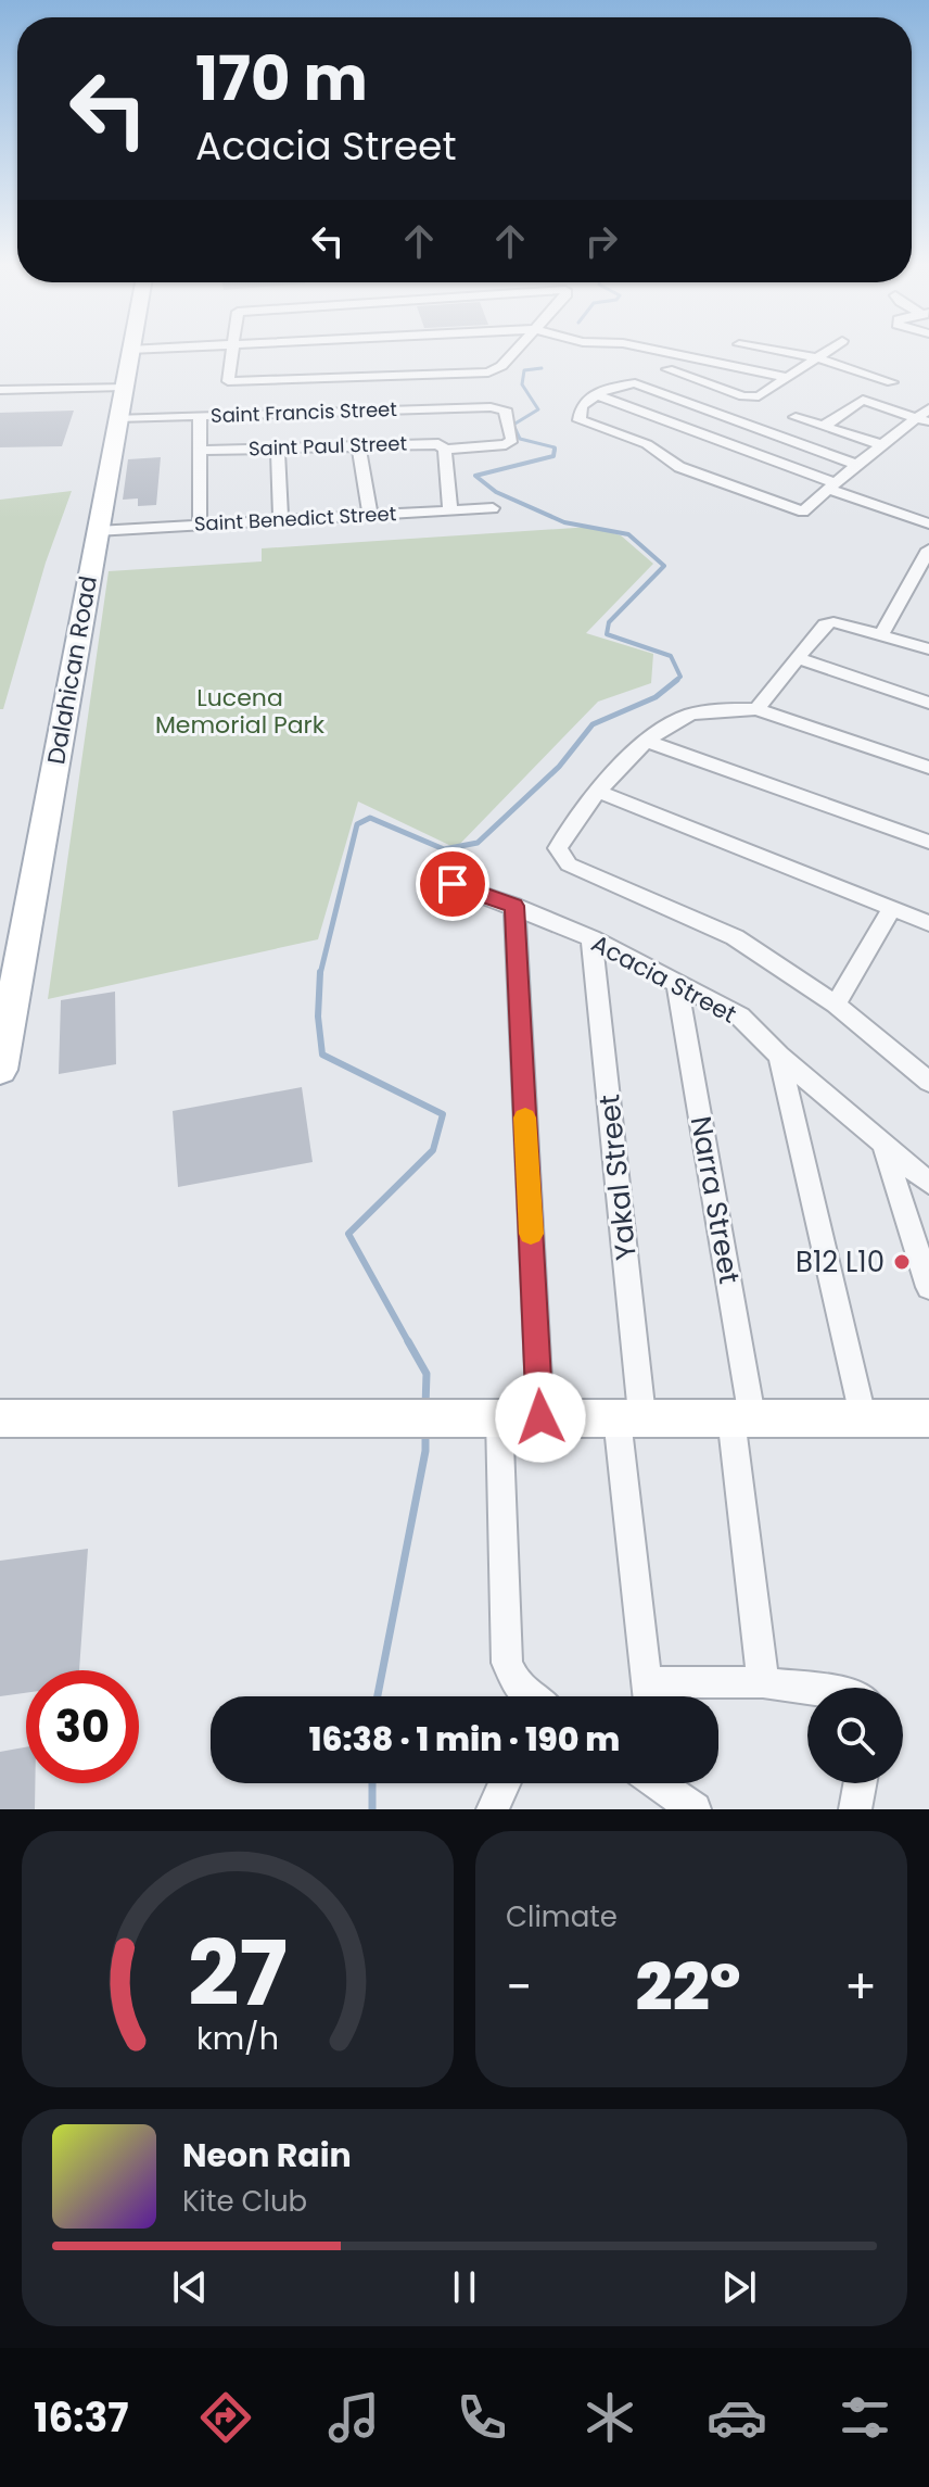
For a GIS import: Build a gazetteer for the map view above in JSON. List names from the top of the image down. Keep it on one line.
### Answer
{"streets":{"main road":["Dalahican Road"],"street":["Saint Francis Street","Saint Paul Street","Saint Benedict Street","Acacia Street","Yakal Street","Narra Street"]},"crossings":[["Saint Francis Street","Saint Paul Street"],["Saint Francis Street","Dalahican Road"],["Saint Benedict Street","Dalahican Road"],["Acacia Street","Yakal Street"],["Acacia Street","Narra Street"]],"parks":["Lucena Memorial Park"],"places":["B12 L10"],"page":{"turn":["170 m","Acacia Street"],"limit":"30","trip":"16:38 · 1 min · 190 m","tile":"Climate","heat":["−","22°","+"],"song":["Neon Rain","Kite Club"],"tabs":"16:37","gauge":["27","km/h"]}}
